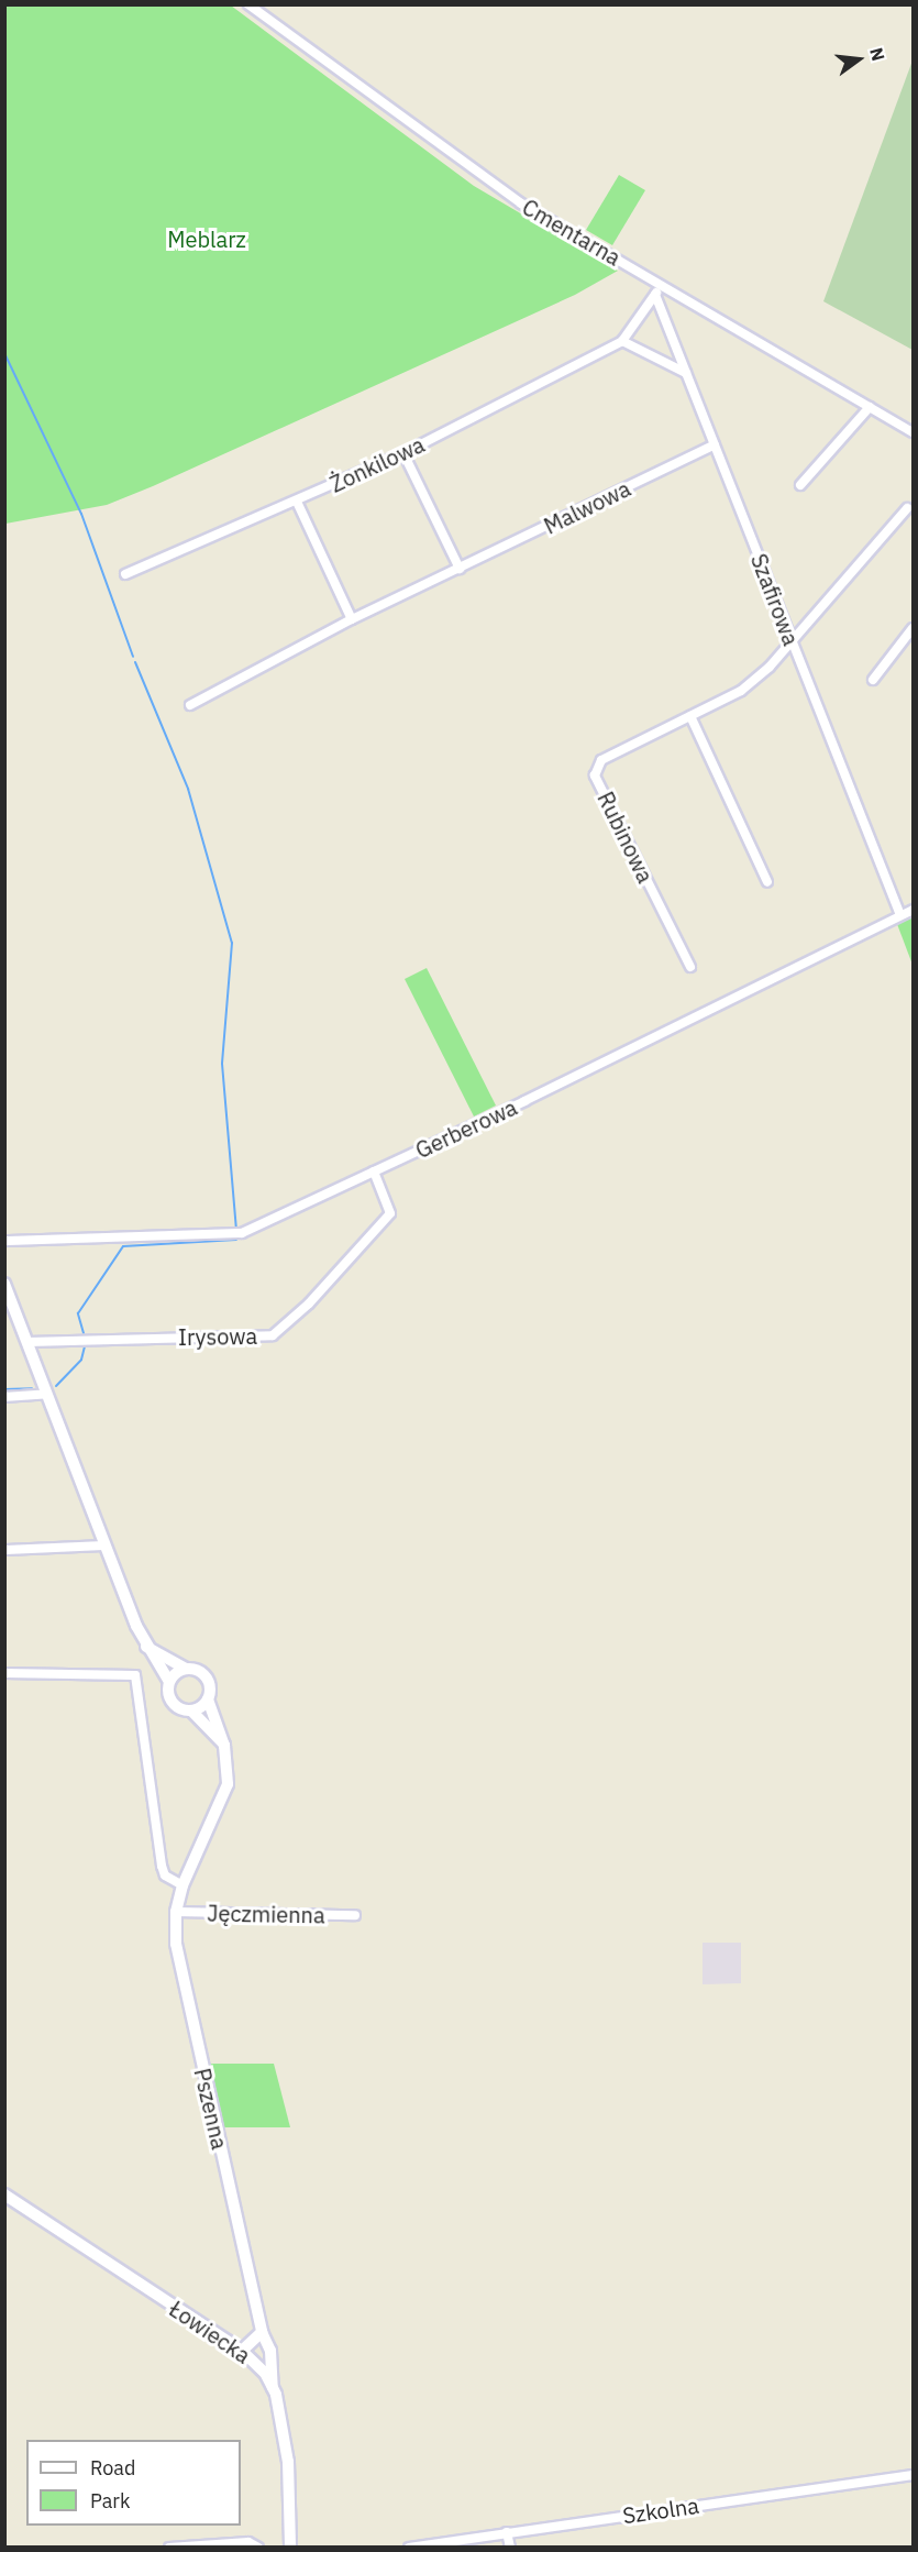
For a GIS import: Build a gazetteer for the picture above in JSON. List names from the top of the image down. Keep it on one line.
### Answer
{"streets":{"street":["Cmentarna","Żonkilowa","Malwowa","Szafirowa","Rubinowa","Gerberowa","Irysowa","Jęczmienna","Pszenna","Łowiecka","Szkolna"]},"crossings":[["Żonkilowa","Szafirowa"],["Malwowa","Szafirowa"],["Szafirowa","Rubinowa"],["Szafirowa","Gerberowa"],["Gerberowa","Irysowa"],["Jęczmienna","Pszenna"],["Pszenna","Łowiecka"]],"parks":["Meblarz"],"legend":["Road","Park"],"north":"right"}
